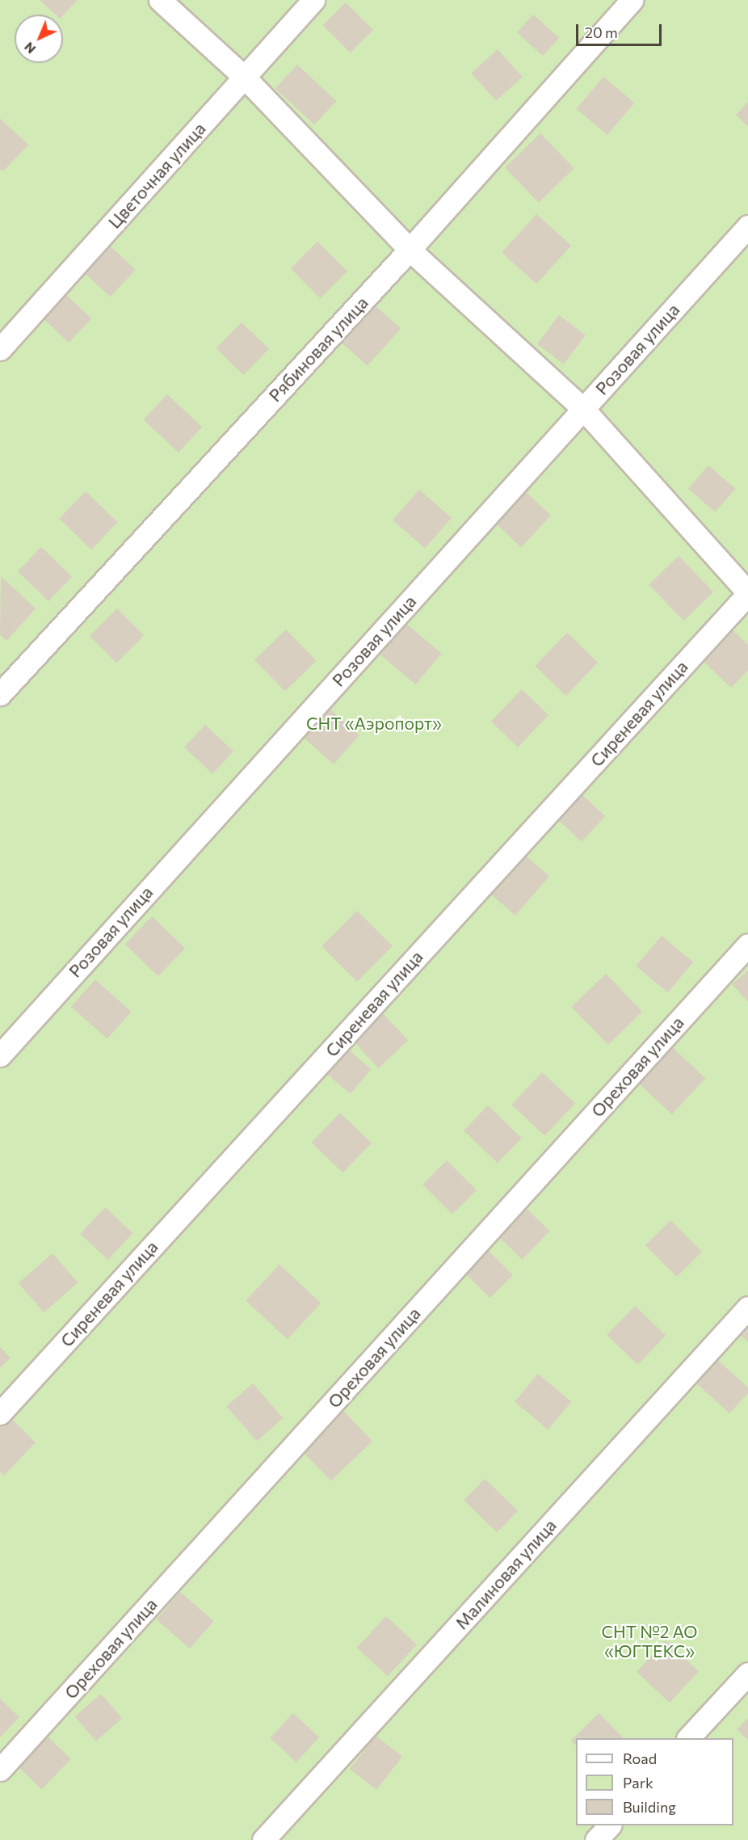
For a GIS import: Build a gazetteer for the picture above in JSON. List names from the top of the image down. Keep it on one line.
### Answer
{"streets":{"street":["Цветочная улица","Рябиновая улица","Розовая улица","Сиреневая улица","Ореховая улица","Малиновая улица"]},"parks":["СНТ «Аэропорт»","СНТ №2 АО «ЮГТЕКС»"],"legend":["Road","Park","Building"],"scale_bar":"20 m","north":"bottom left"}
